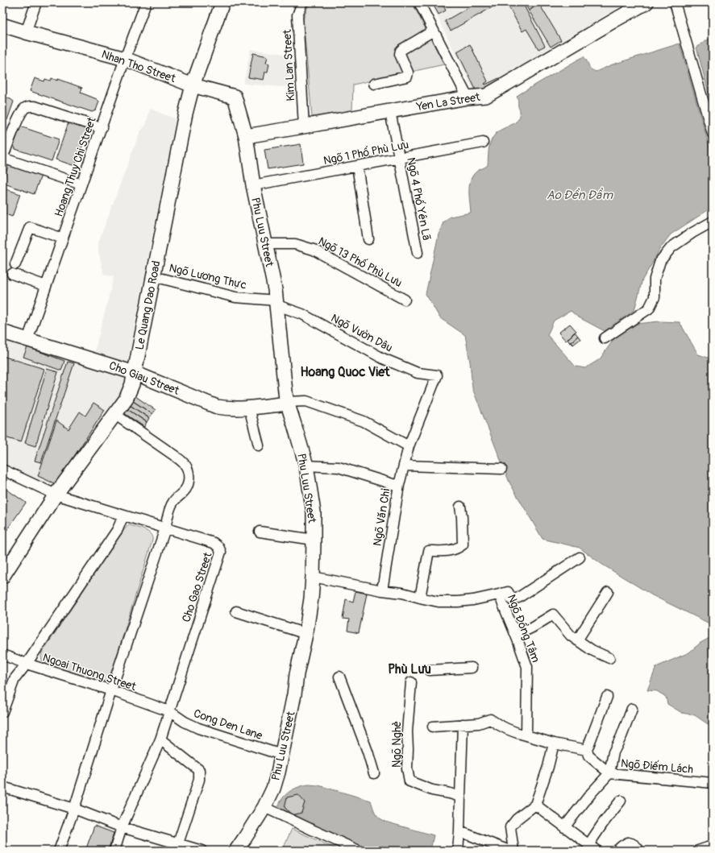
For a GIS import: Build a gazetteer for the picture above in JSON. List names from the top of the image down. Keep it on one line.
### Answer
{"streets":{"main road":["Nhan Tho Street","Yen La Street","Phu Luu Street","Le Quang Dao Road","Cho Giau Street"],"street":["Kim Lan Street","Ngõ 1 Phố Phù Lưu","Hoang Thuy Chi Street","Ngõ 4 Phố Yên Lã","Ngõ 13 Phố Phù Lưu","Ngõ Lương Thực","Ngõ Vườn Dâu","Ngõ Văn Chỉ","Cho Gao Street","Ngõ Đồng Tâm","Ngoai Thuong Street","Cong Den Lane","Ngõ Nghè","Ngõ Điếm Lách"]},"crossings":[["Kim Lan Street","Yen La Street"],["Nhan Tho Street","Yen La Street"],["Nhan Tho Street","Hoang Thuy Chi Street"],["Nhan Tho Street","Phu Luu Street"],["Nhan Tho Street","Le Quang Dao Road"],["Yen La Street","Ngõ 4 Phố Yên Lã"],["Yen La Street","Phu Luu Street"],["Ngõ 1 Phố Phù Lưu","Ngõ 4 Phố Yên Lã"],["Ngõ 1 Phố Phù Lưu","Phu Luu Street"],["Hoang Thuy Chi Street","Cho Giau Street"],["Phu Luu Street","Ngõ 13 Phố Phù Lưu"],["Phu Luu Street","Ngõ Lương Thực"],["Phu Luu Street","Ngõ Vườn Dâu"],["Phu Luu Street","Cho Giau Street"],["Phu Luu Street","Ngõ Văn Chỉ"],["Phu Luu Street","Ngõ Đồng Tâm"],["Phu Luu Street","Cong Den Lane"],["Ngõ Lương Thực","Le Quang Dao Road"],["Ngõ Lương Thực","Ngõ Vườn Dâu"],["Le Quang Dao Road","Cho Giau Street"],["Le Quang Dao Road","Cho Gao Street"],["Ngõ Văn Chỉ","Ngõ Đồng Tâm"],["Cho Gao Street","Ngoai Thuong Street"],["Cho Gao Street","Cong Den Lane"],["Ngoai Thuong Street","Cong Den Lane"]],"districts":["Hoang Quoc Viet","Phù Lưu"],"water":["Ao Đền Đầm"]}
